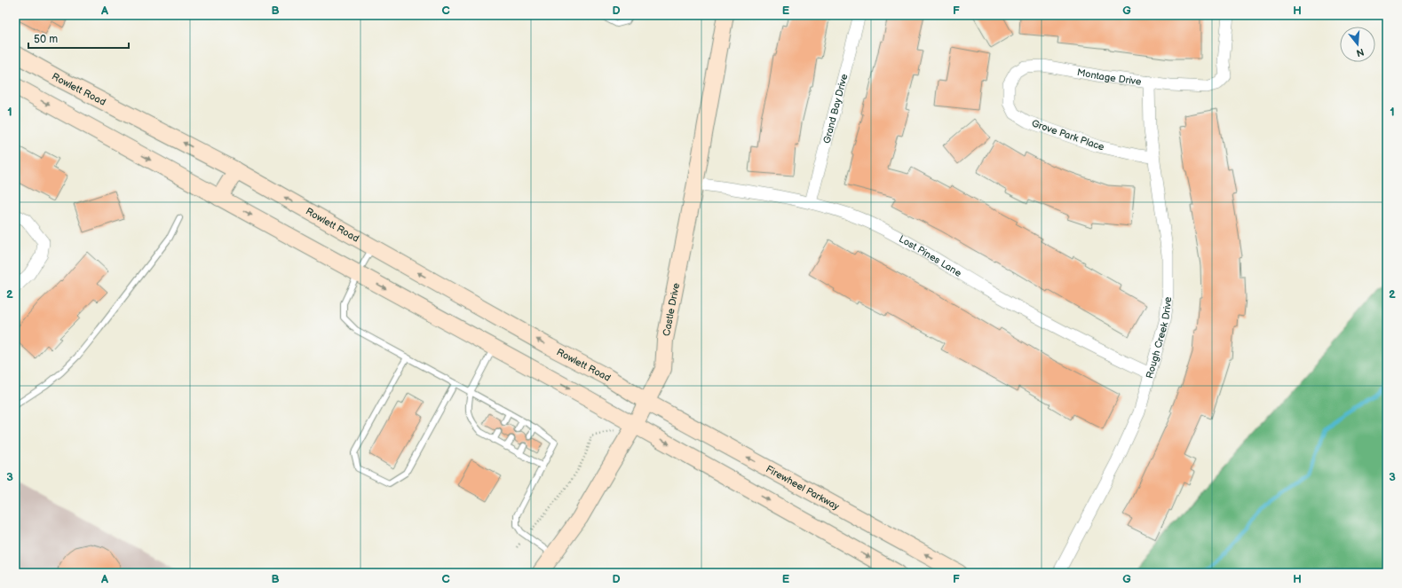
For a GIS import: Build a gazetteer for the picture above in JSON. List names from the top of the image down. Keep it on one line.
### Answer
{"streets":{"main road":["Rowlett Road","Castle Drive","Firewheel Parkway"],"street":["Montage Drive","Grand Bay Drive","Grove Park Place","Lost Pines Lane","Rough Creek Drive"]},"crossings":[["Montage Drive","Grove Park Place"],["Montage Drive","Rough Creek Drive"],["Rowlett Road","Castle Drive"],["Rowlett Road","Firewheel Parkway"],["Grand Bay Drive","Lost Pines Lane"],["Grove Park Place","Rough Creek Drive"],["Lost Pines Lane","Castle Drive"],["Lost Pines Lane","Rough Creek Drive"],["Castle Drive","Firewheel Parkway"]],"scale_bar":"50 m","north":"bottom","grid":{"columns":["A","B","C","D","E","F","G","H"],"rows":["1","2","3"]}}
